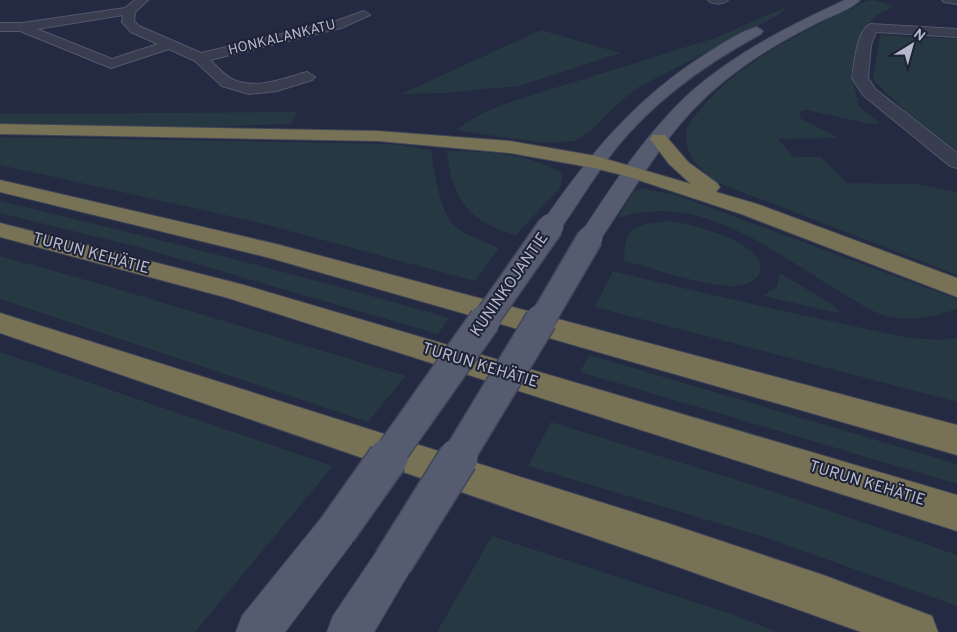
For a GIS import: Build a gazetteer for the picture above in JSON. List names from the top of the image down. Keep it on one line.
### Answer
{"streets":{"highway":["TURUN KEHÄTIE"],"main road":["KUNINKOJANTIE"],"street":["HONKALANKATU"]},"north":"top right"}
